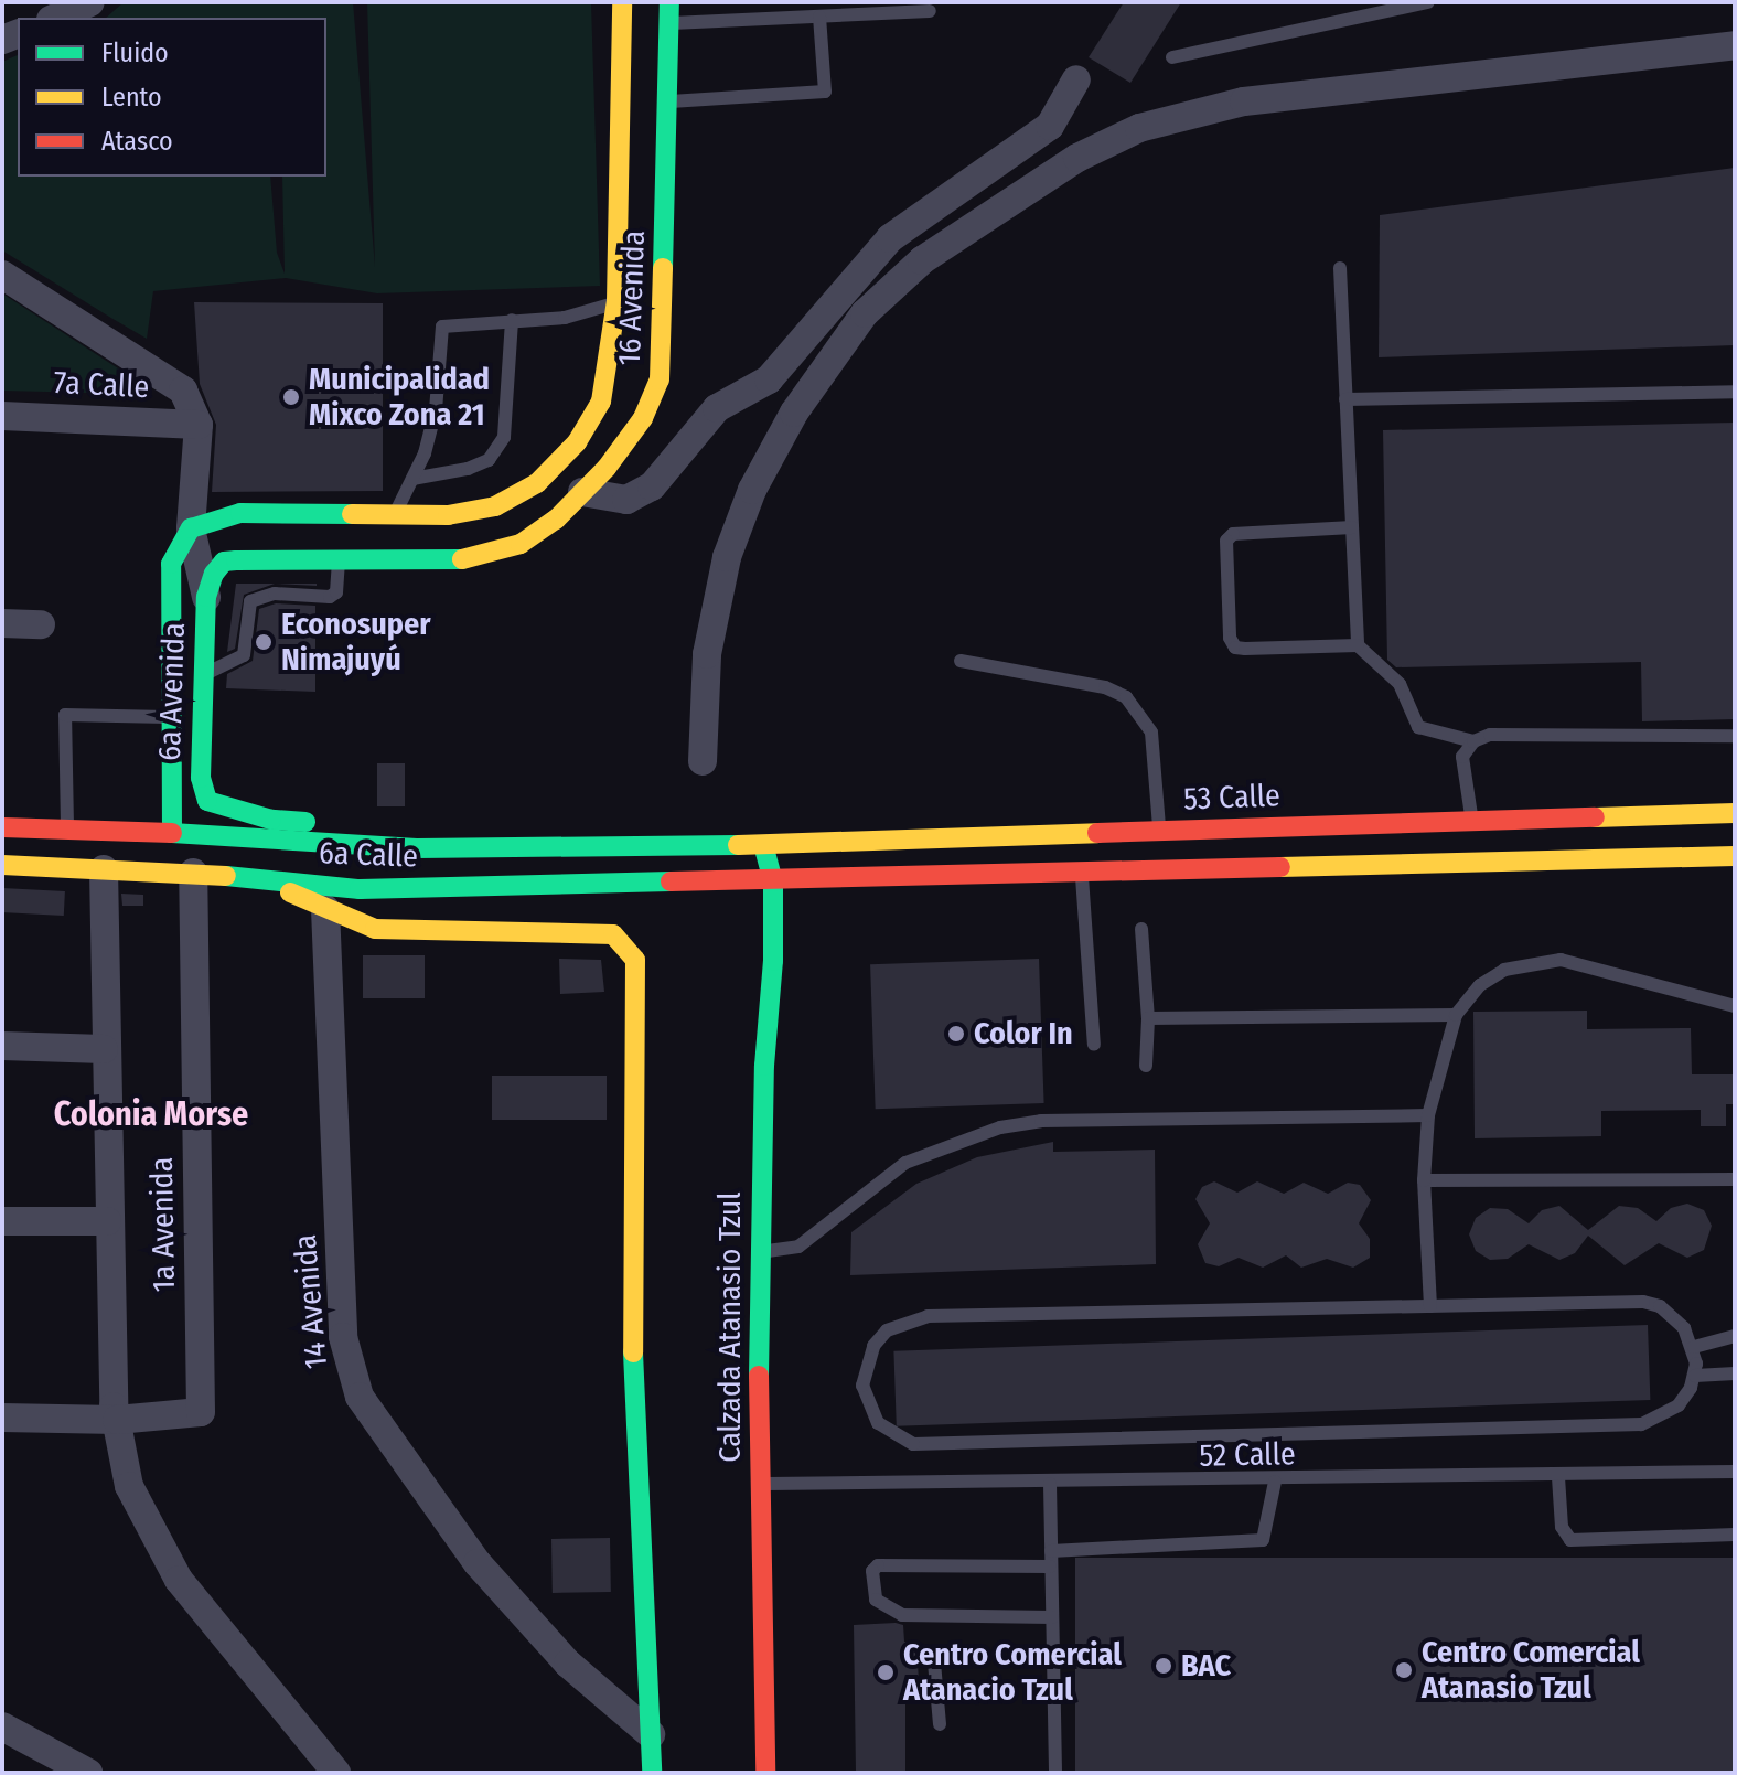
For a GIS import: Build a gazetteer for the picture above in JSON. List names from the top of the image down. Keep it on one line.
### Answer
{"streets":{"main road":["16 Avenida","6a Avenida","53 Calle","6a Calle","Calzada Atanasio Tzul"],"street":["7a Calle","1a Avenida","14 Avenida"],"lane":["52 Calle"]},"crossings":[["16 Avenida","6a Avenida"],["6a Avenida","6a Calle"],["53 Calle","6a Calle"],["53 Calle","Calzada Atanasio Tzul"],["6a Calle","1a Avenida"],["Calzada Atanasio Tzul","52 Calle"]],"districts":["Colonia Morse"],"places":["Municipalidad Mixco Zona 21","Econosuper Nimajuyú","Color In","BAC","Centro Comercial Atanasio Tzul","Centro Comercial Atanacio Tzul"],"legend":["Fluido","Lento","Atasco"]}
